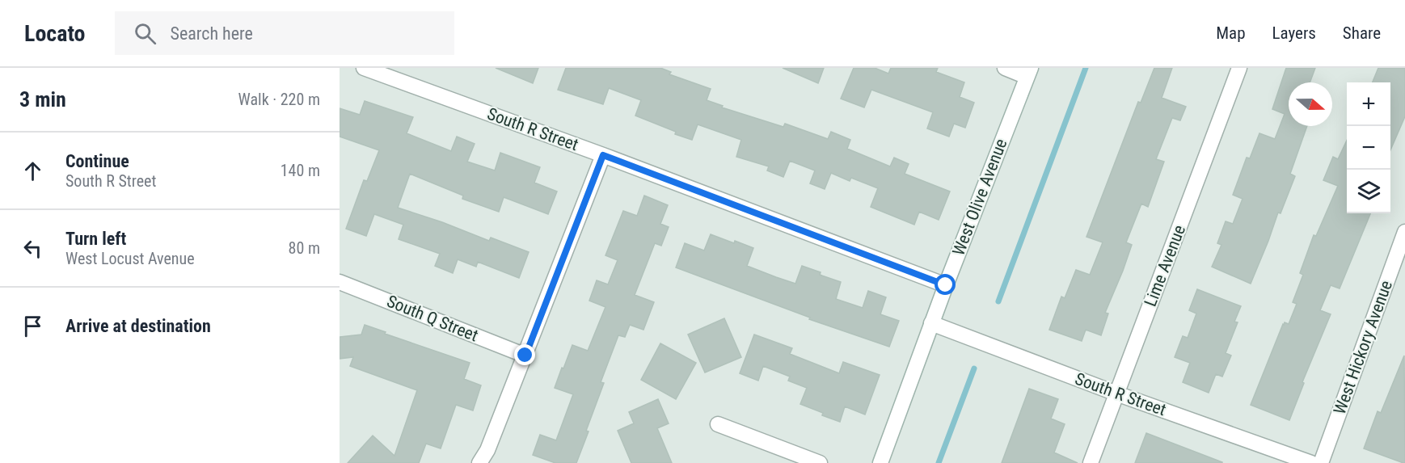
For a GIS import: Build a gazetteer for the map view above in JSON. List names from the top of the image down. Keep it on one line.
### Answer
{"streets":{"street":["South R Street","West Olive Avenue","Lime Avenue","South Q Street","West Hickory Avenue"]},"crossings":[["South R Street","West Olive Avenue"],["South R Street","Lime Avenue"]],"north":"right","page":{"header":"Locato","search":"Search here","nav":["Map","Layers","Share"],"heading":["3 min","Walk · 220 m"],"map_buttons":["+","−"],"list":[["Continue","South R Street","140 m"],["Turn left","West Locust Avenue","80 m"],"Arrive at destination"]}}
